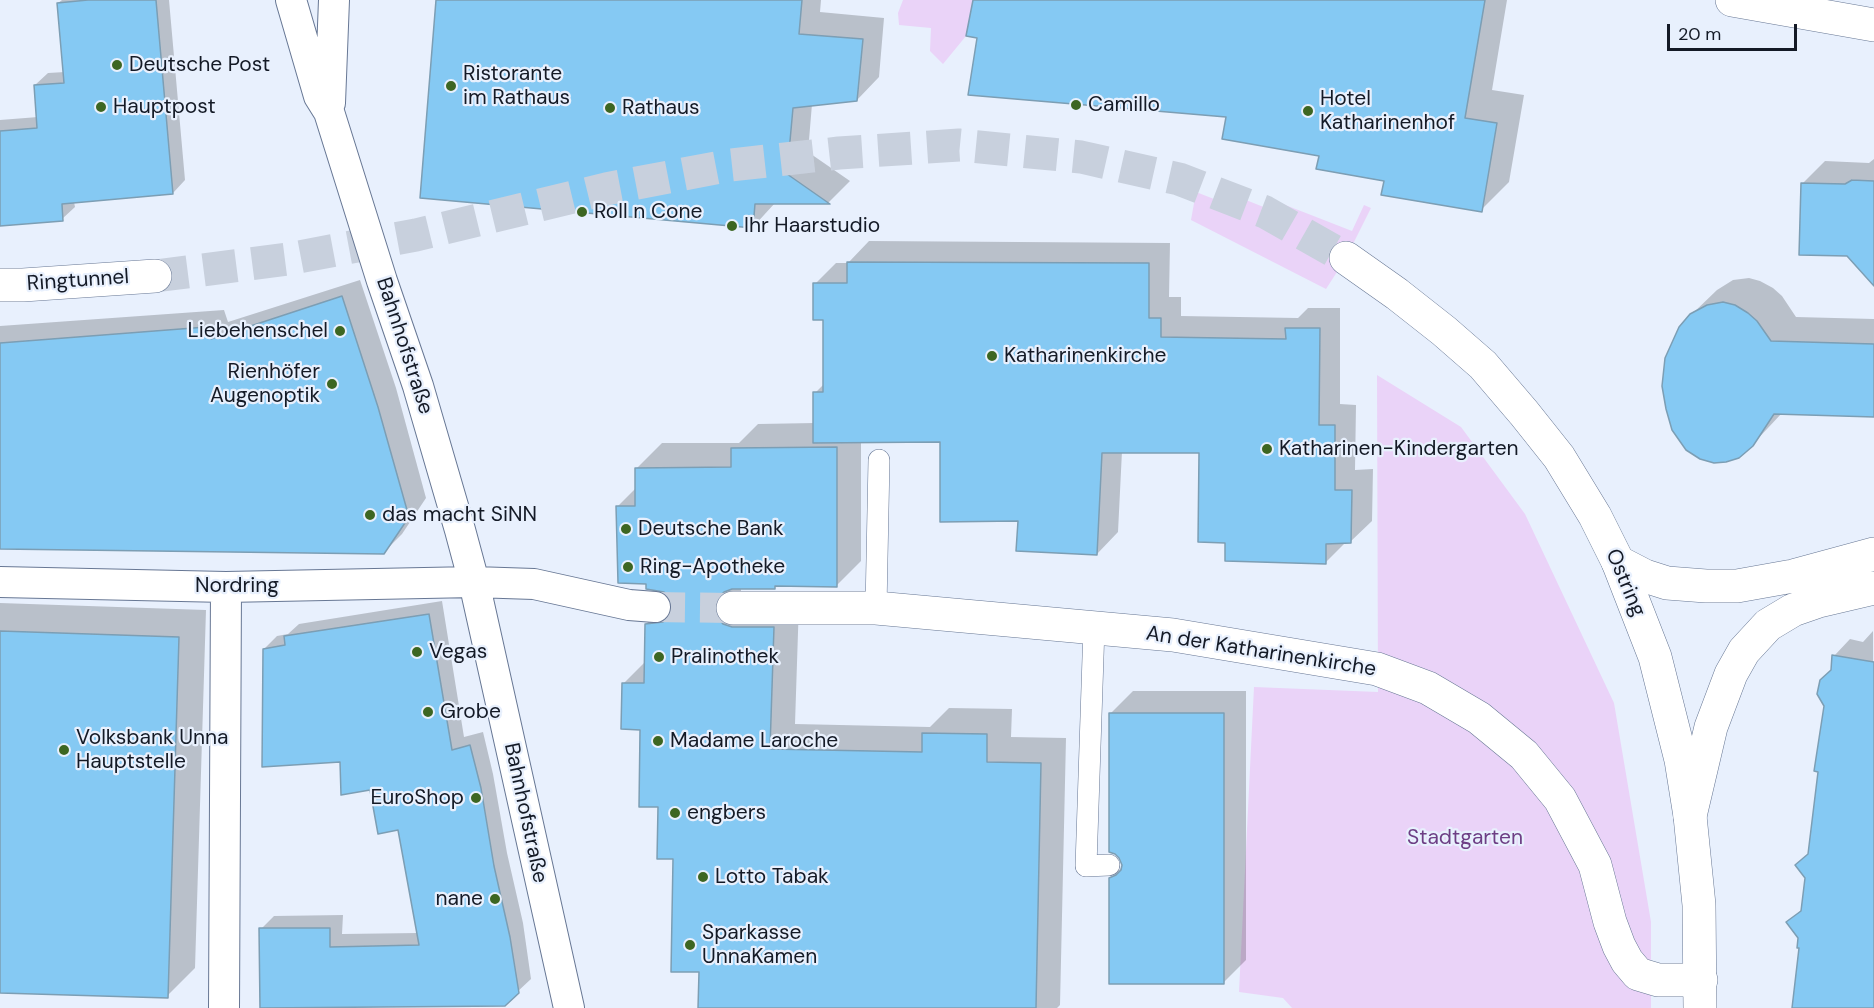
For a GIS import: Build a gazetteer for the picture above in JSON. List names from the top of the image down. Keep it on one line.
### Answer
{"streets":{"street":["Ringtunnel","Bahnhofstraße","Ostring","Nordring","An der Katharinenkirche"]},"crossings":[["Bahnhofstraße","Nordring"],["Ostring","An der Katharinenkirche"]],"parks":["Stadtgarten"],"places":["Deutsche Post","Ristorante im Rathaus","Camillo","Hauptpost","Rathaus","Hotel Katharinenhof","Roll n Cone","Ihr Haarstudio","Liebehenschel","Katharinenkirche","Rienhöfer Augenoptik","Katharinen-Kindergarten","das macht SiNN","Deutsche Bank","Ring-Apotheke","Vegas","Pralinothek","Grobe","Madame Laroche","Volksbank Unna Hauptstelle","EuroShop","engbers","Lotto Tabak","nane","Sparkasse UnnaKamen"],"scale_bar":"20 m"}
